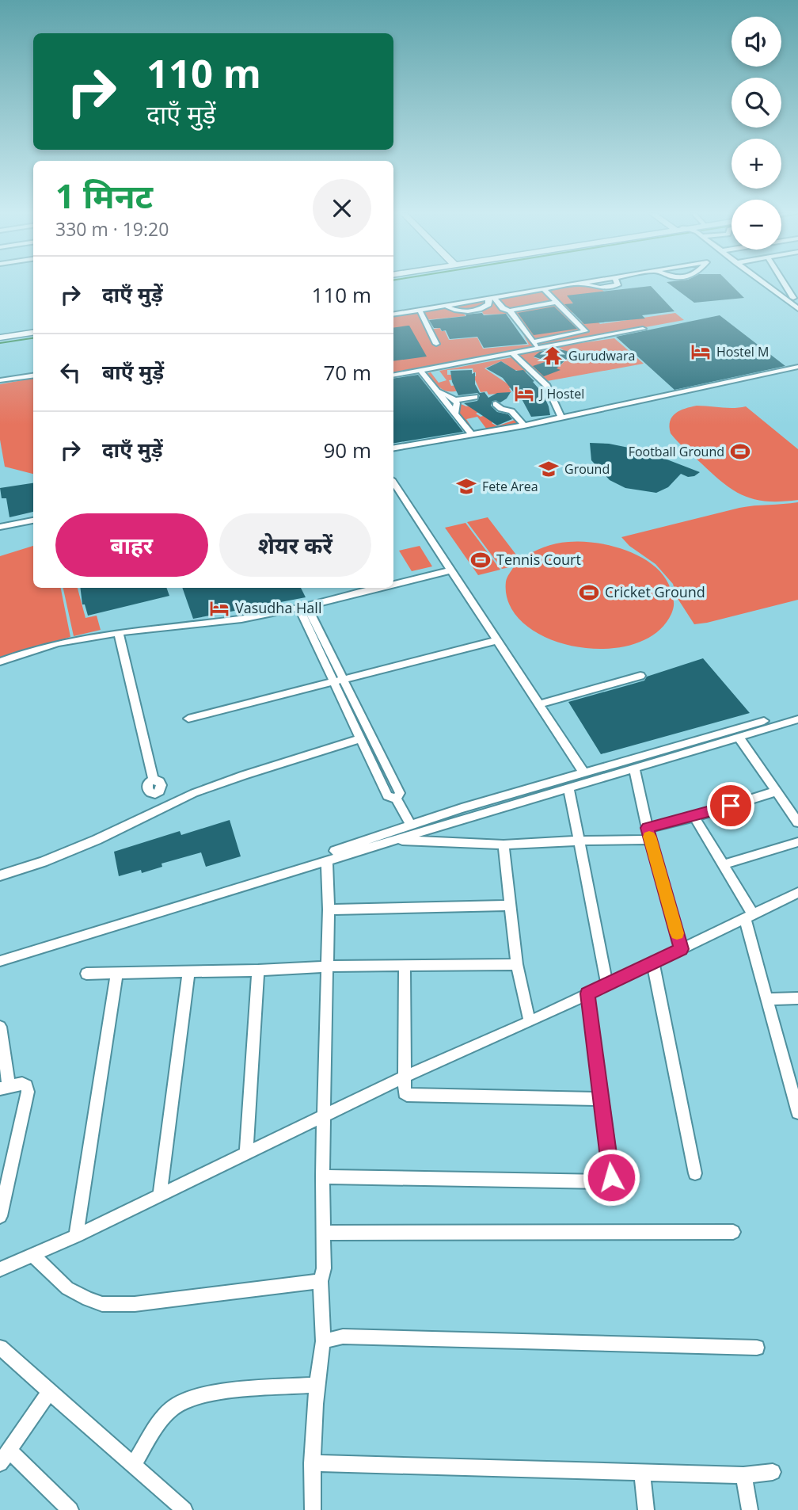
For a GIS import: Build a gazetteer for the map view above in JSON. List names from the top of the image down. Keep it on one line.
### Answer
{"places":{"hotel":["Hostel M","J Hostel","Vasudha Hall"],"temple":["Gurudwara"],"sports":["Football Ground","Tennis Court","Cricket Ground"],"school or university":["Ground","Fete Area"]},"page":{"map_buttons":["+","−"],"turn":["110 m","दाएँ मुड़ें"],"heading":["1 मिनट","330 m · 19:20"],"list":[{"name":"दाएँ मुड़ें","value":"110 m"},{"name":"बाएँ मुड़ें","value":"70 m"},{"name":"दाएँ मुड़ें","value":"90 m"}],"buttons":["बाहर","शेयर करें"]}}
